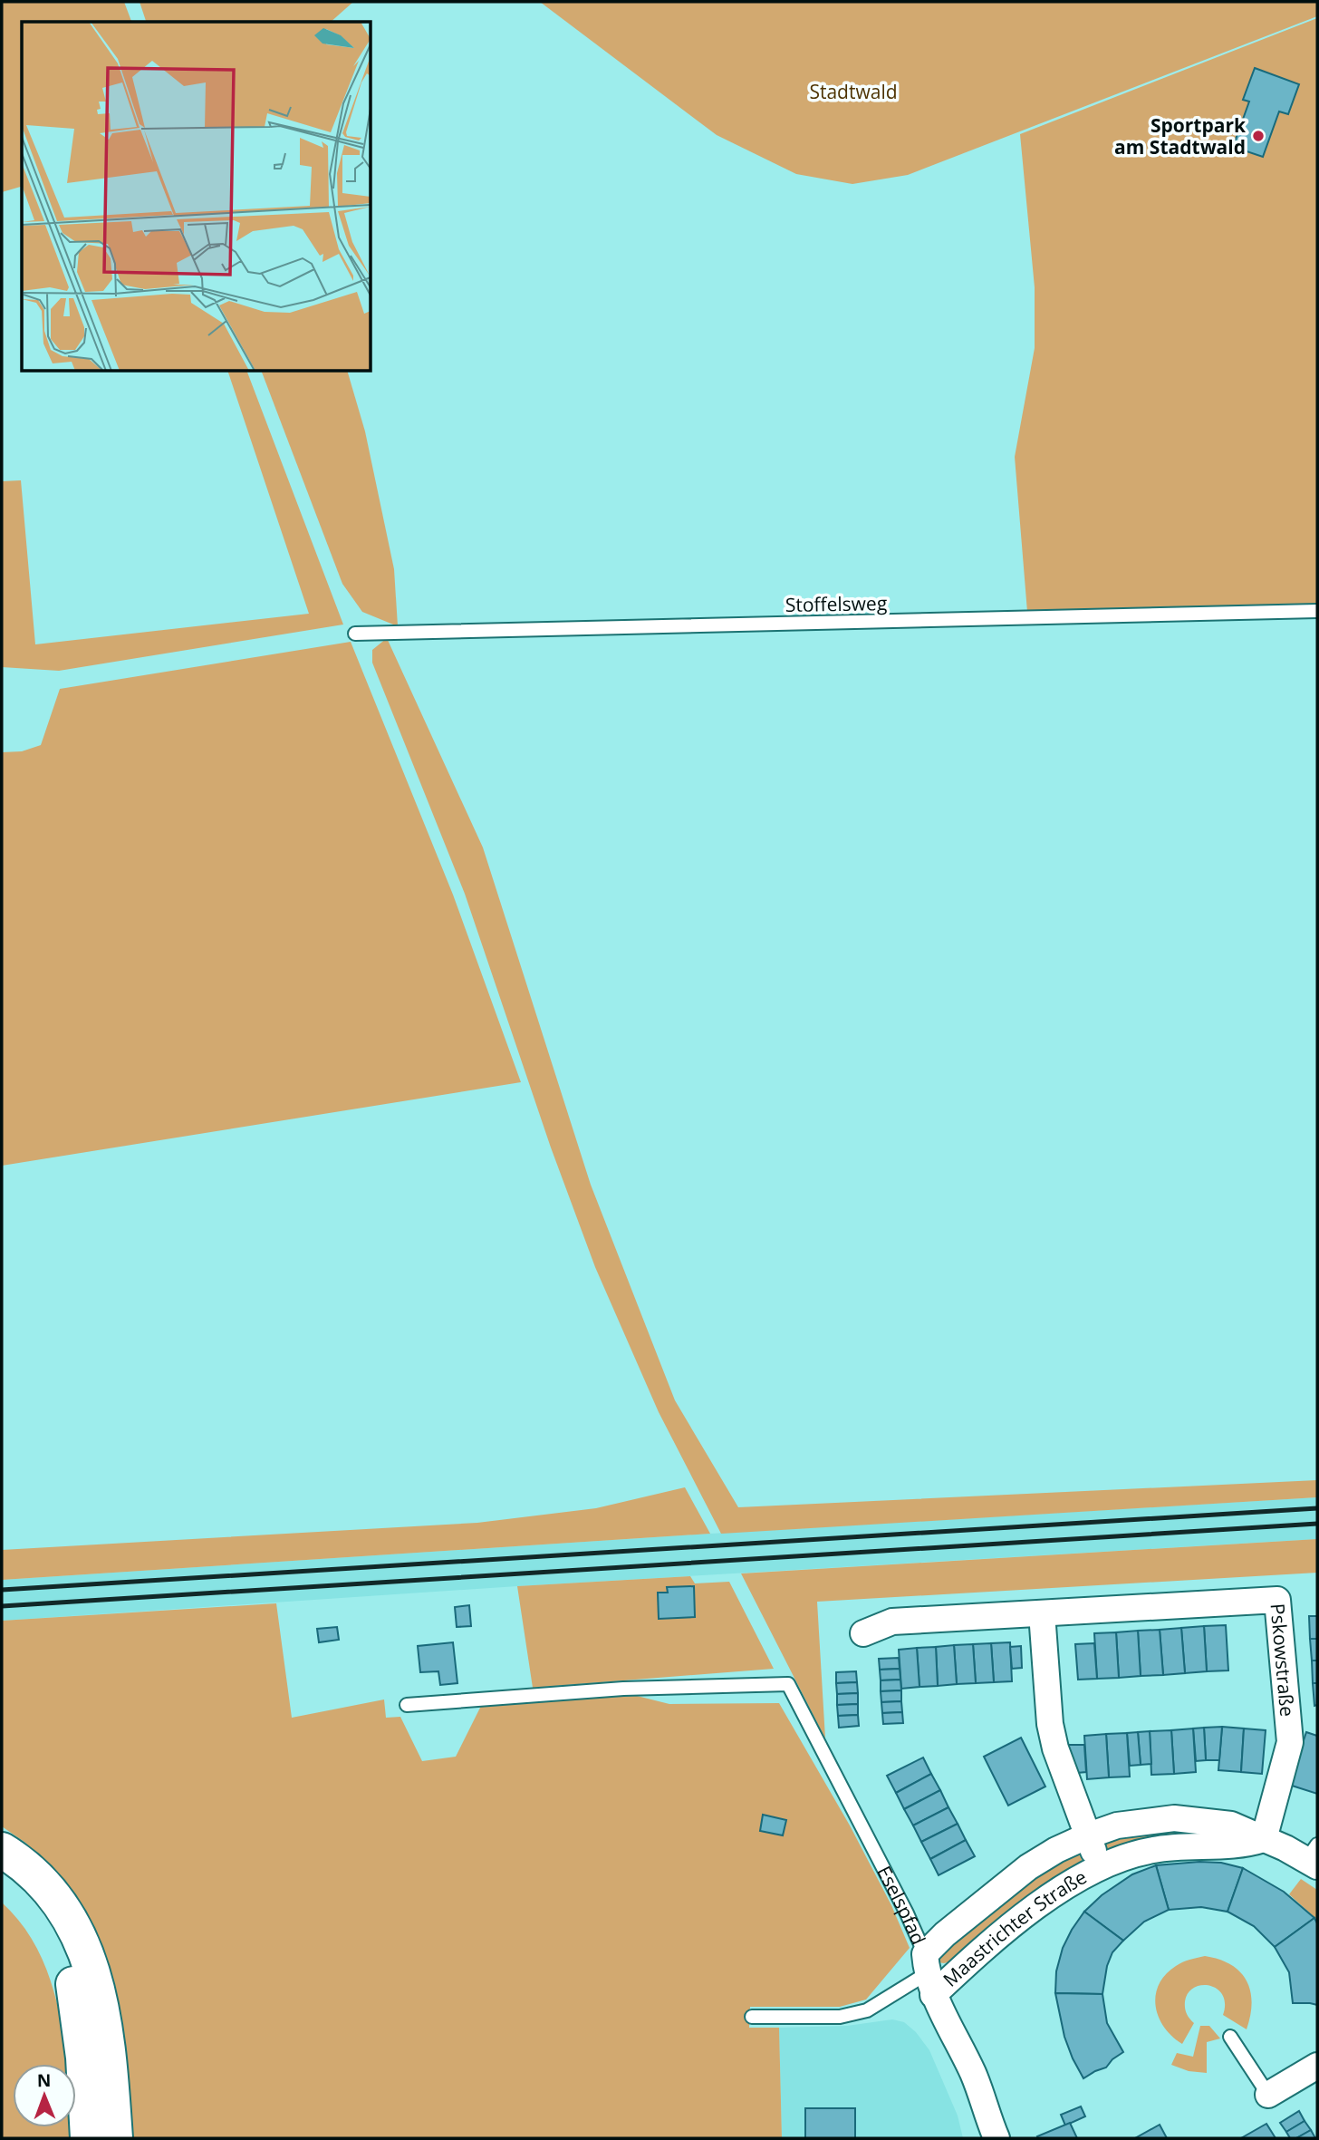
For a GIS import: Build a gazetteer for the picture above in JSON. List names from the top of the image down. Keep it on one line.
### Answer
{"streets":{"street":["Pskowstraße","Eselspfad","Maastrichter Straße"],"lane":["Stoffelsweg"]},"crossings":[["Pskowstraße","Maastrichter Straße"],["Eselspfad","Maastrichter Straße"]],"parks":["Stadtwald"],"places":["Sportpark am Stadtwald"],"north":"top"}
